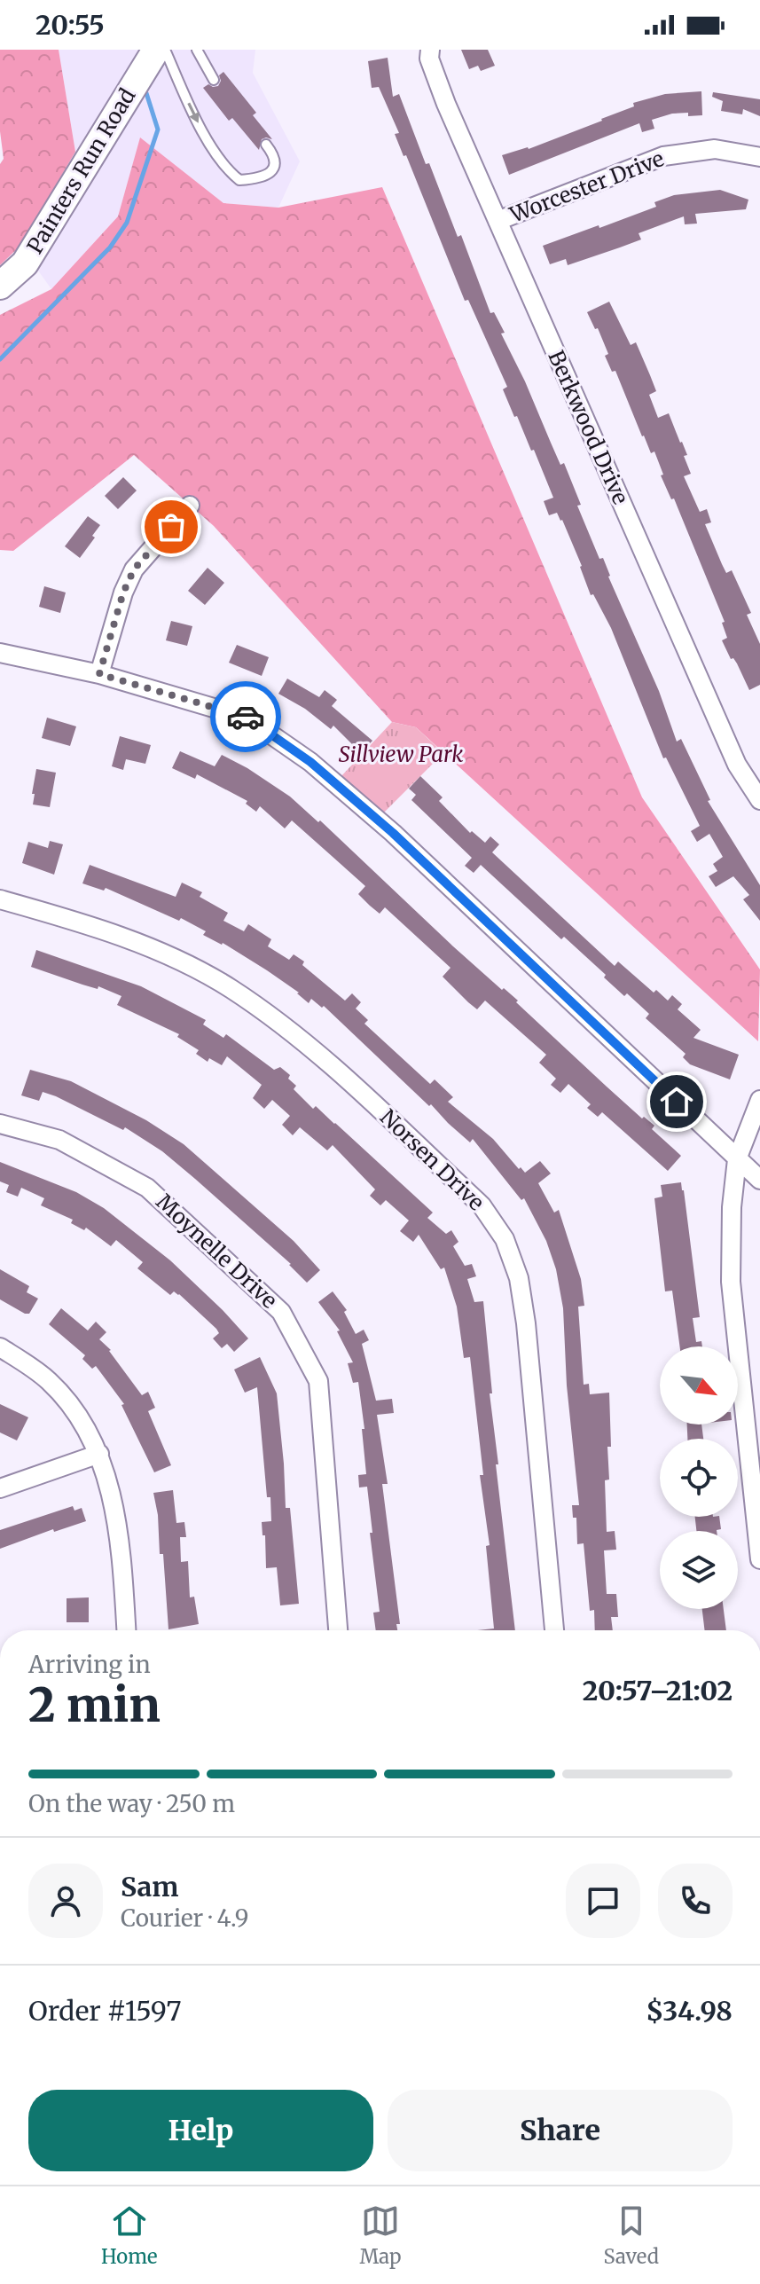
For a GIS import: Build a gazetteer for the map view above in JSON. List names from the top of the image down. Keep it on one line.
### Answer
{"streets":{"street":["Painters Run Road","Worcester Drive","Berkwood Drive","Norsen Drive","Moynelle Drive"]},"crossings":[["Worcester Drive","Berkwood Drive"]],"parks":["Sillview Park"],"north":"bottom right","page":{"status":"20:55","heading":["2 min","Arriving in","20:57–21:02"],"panel":["Sam","Courier · 4.9","Order #1597","$34.98"],"bar":"On the way · 250 m","buttons":["Help","Share"],"tabs":["Home","Map","Saved"]}}
